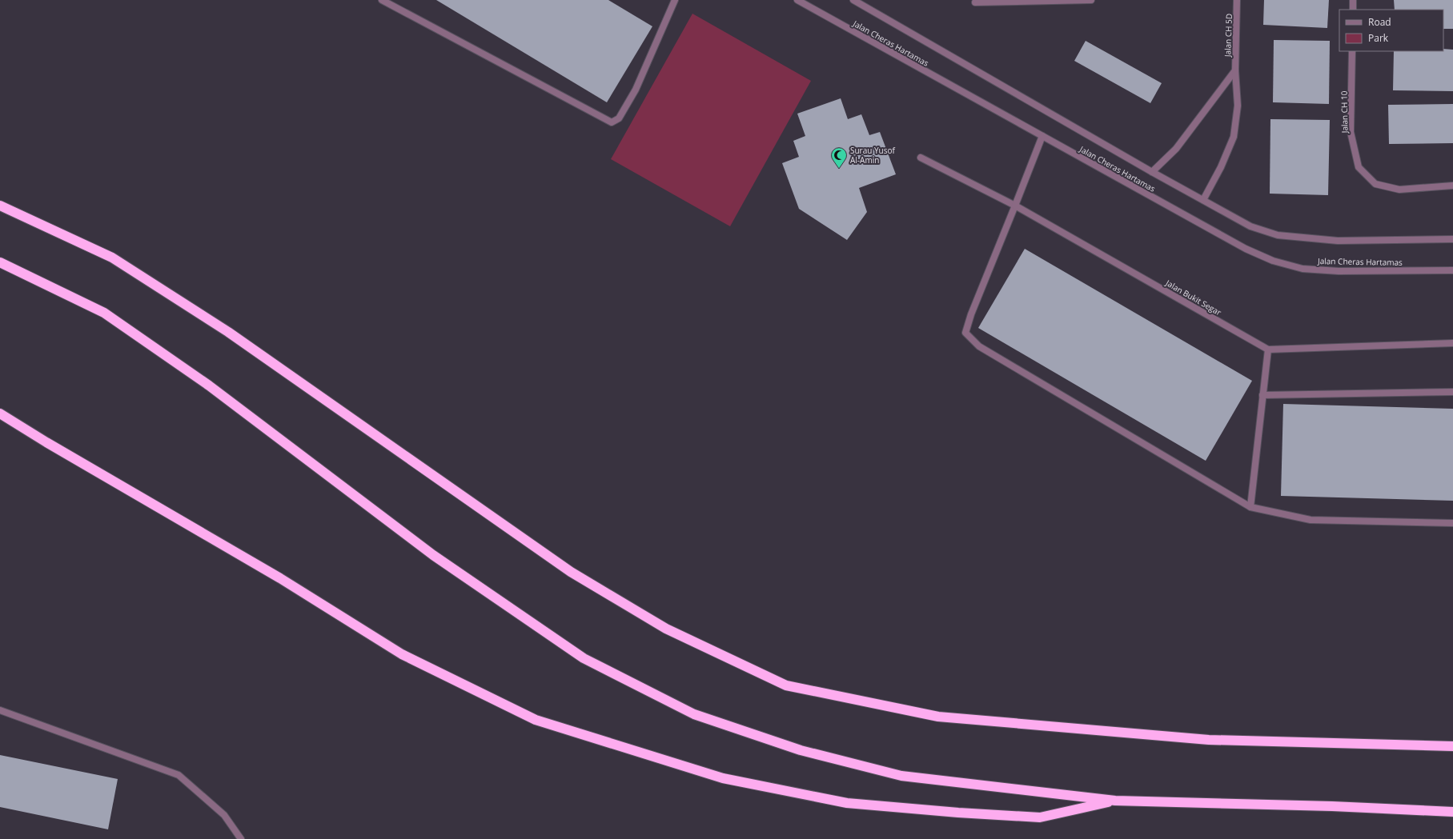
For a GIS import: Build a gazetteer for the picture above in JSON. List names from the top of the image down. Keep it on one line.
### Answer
{"streets":{"street":["Jalan CH 5D","Jalan Cheras Hartamas","Jalan CH 10","Jalan Bukit Segar"]},"crossings":[["Jalan CH 5D","Jalan Cheras Hartamas"]],"places":{"mosque":["Surau Yusof Al-Amin"]},"legend":["Road","Park"]}
